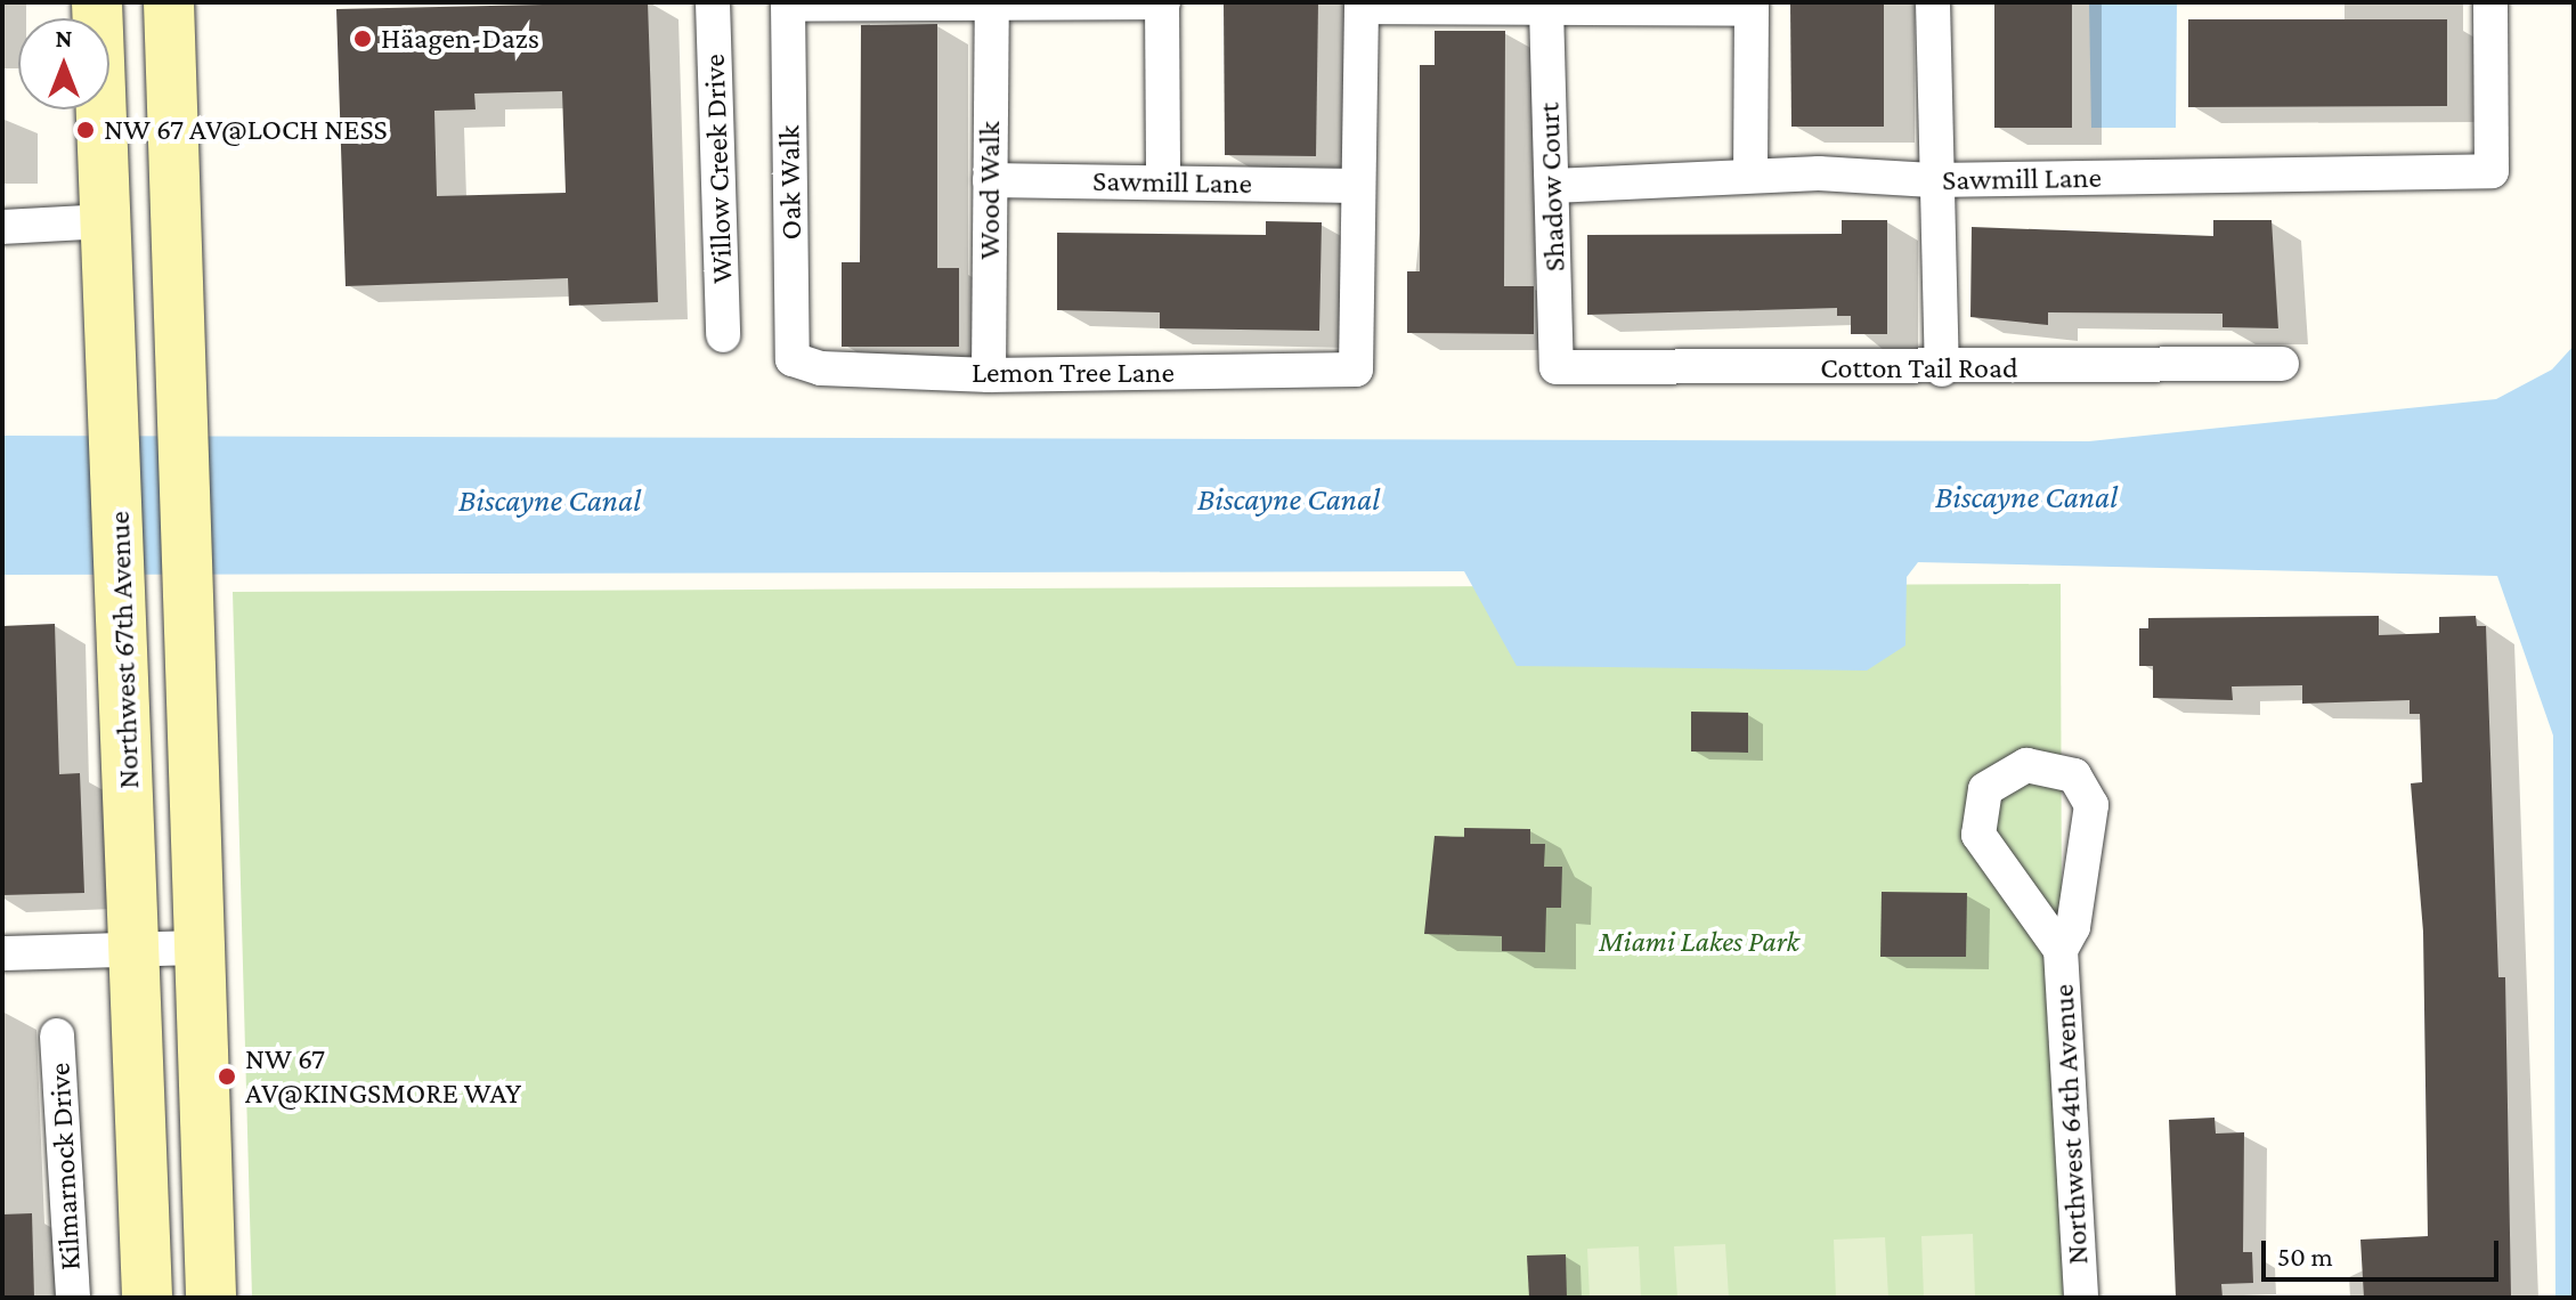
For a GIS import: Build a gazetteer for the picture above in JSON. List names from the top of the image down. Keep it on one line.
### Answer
{"streets":{"main road":["Northwest 67th Avenue"],"street":["Willow Creek Drive","Sawmill Lane","Oak Walk","Shadow Court","Wood Walk","Cotton Tail Road","Lemon Tree Lane","Northwest 64th Avenue","Kilmarnock Drive"]},"crossings":[["Sawmill Lane","Shadow Court"],["Sawmill Lane","Wood Walk"],["Sawmill Lane","Lemon Tree Lane"],["Oak Walk","Wood Walk"],["Oak Walk","Lemon Tree Lane"],["Shadow Court","Cotton Tail Road"],["Wood Walk","Lemon Tree Lane"]],"water":["Biscayne Canal"],"parks":["Miami Lakes Park"],"places":["Häagen-Dazs","NW 67 AV@LOCH NESS","NW 67 AV@KINGSMORE WAY"],"scale_bar":"50 m","north":"top"}
